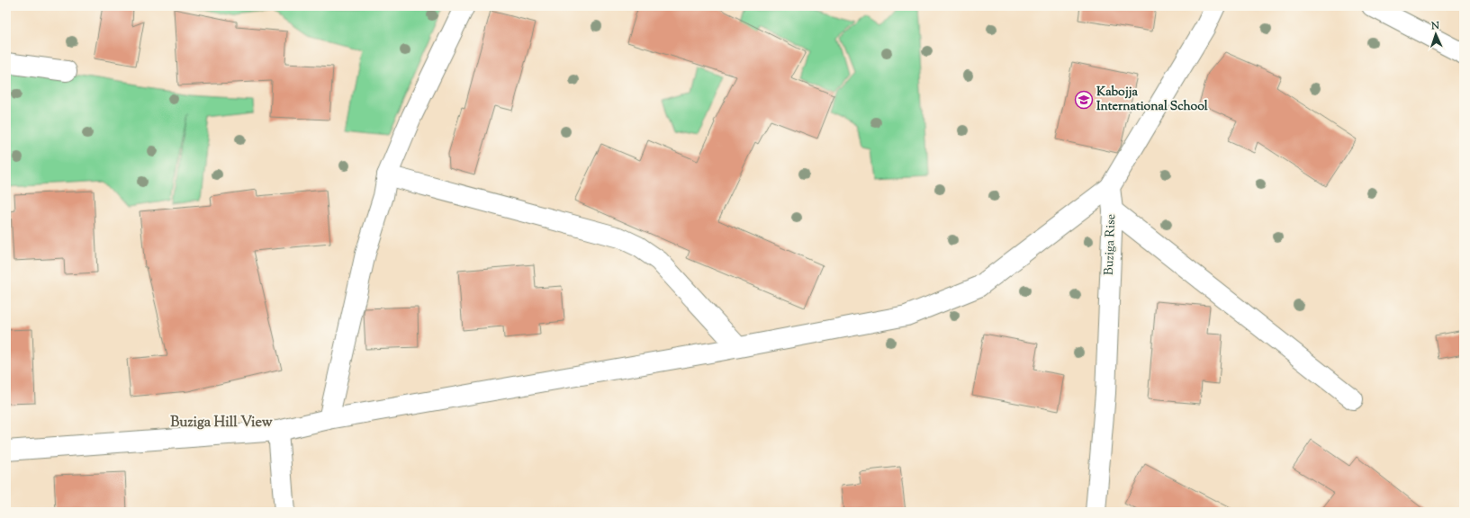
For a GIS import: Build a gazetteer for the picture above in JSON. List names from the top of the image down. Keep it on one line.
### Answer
{"streets":{"street":["Buziga Rise"]},"districts":["Buziga Hill View"],"places":{"school or university":["Kabojja International School"]},"north":"top"}
